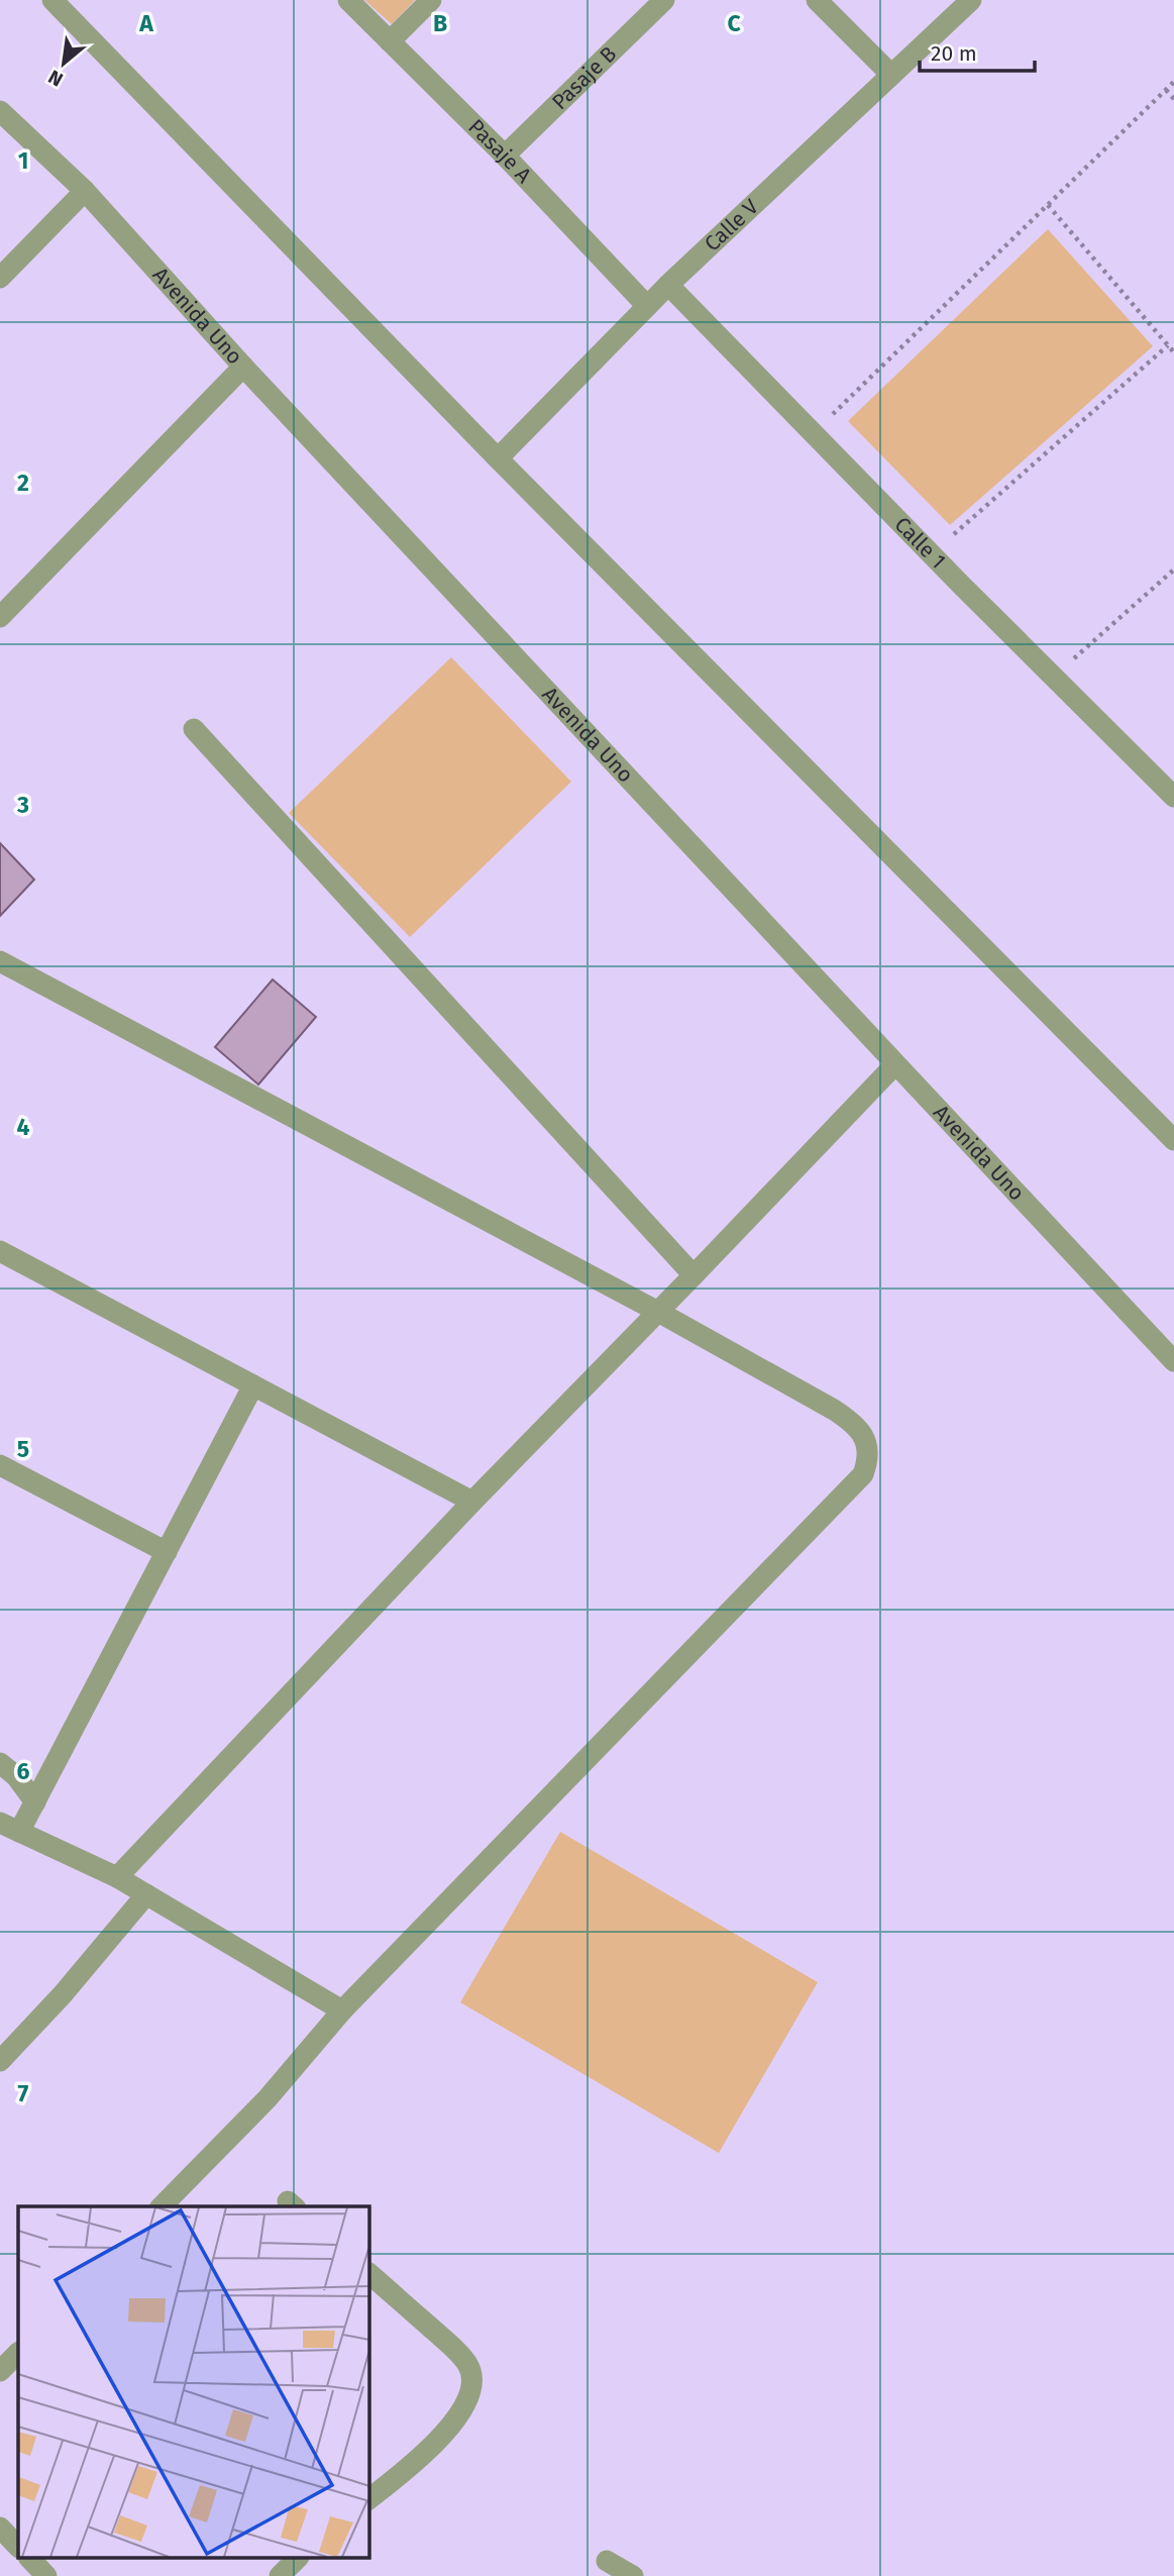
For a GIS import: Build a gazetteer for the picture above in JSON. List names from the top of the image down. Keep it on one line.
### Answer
{"streets":{"street":["Pasaje B","Pasaje A","Calle V","Avenida Uno","Calle 1"]},"crossings":[["Pasaje B","Pasaje A"],["Pasaje A","Calle V"],["Calle V","Calle 1"]],"scale_bar":"20 m","north":"bottom left","grid":{"columns":["A","B","C"],"rows":["1","2","3","4","5","6","7"]}}
